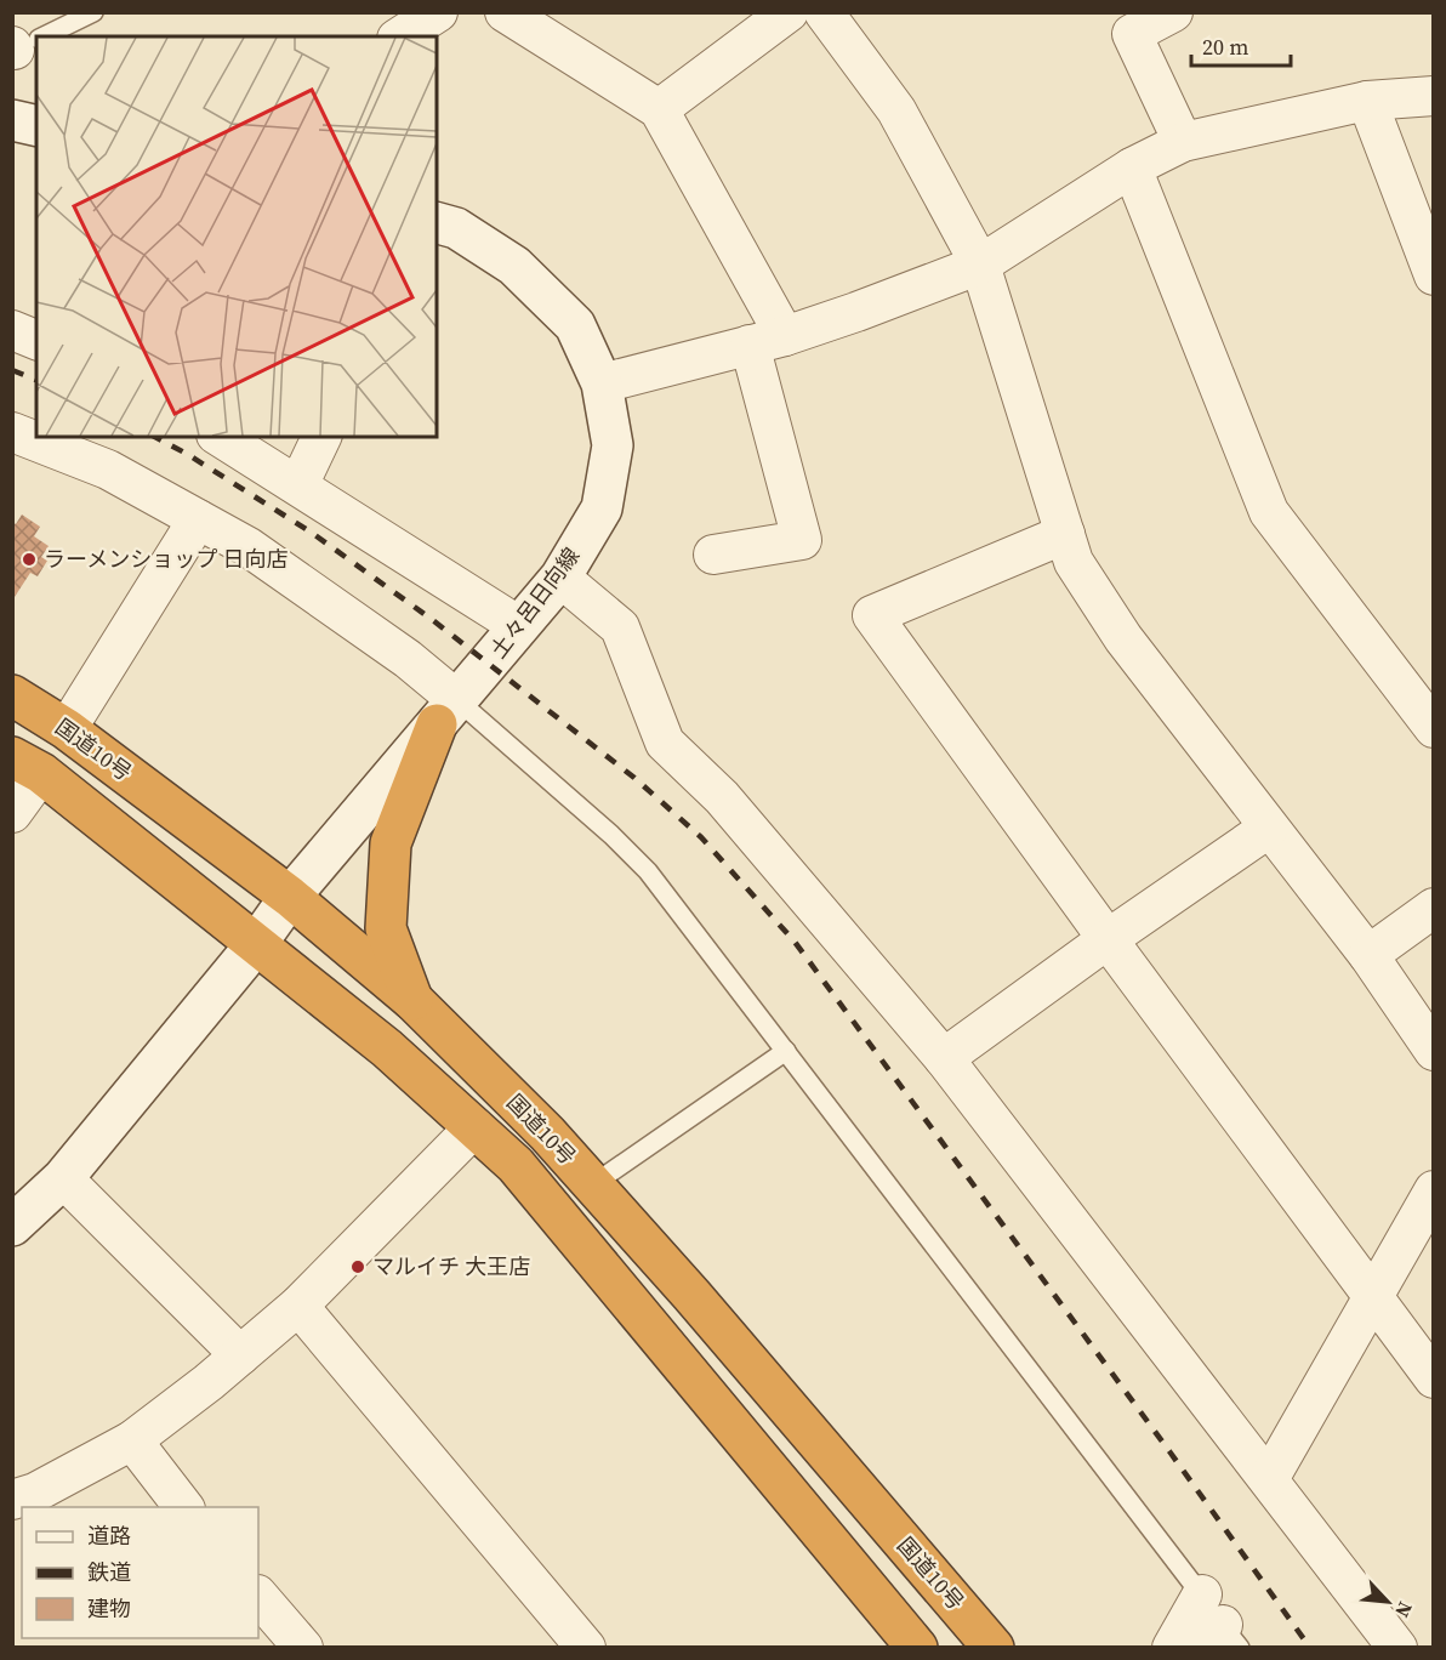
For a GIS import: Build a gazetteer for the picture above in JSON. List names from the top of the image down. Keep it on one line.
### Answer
{"streets":{"highway":["国道10号"],"main road":["土々呂日向線"]},"crossings":[["土々呂日向線","国道10号"]],"places":["ラーメンショップ 日向店","マルイチ 大王店"],"legend":["道路","鉄道","建物"],"scale_bar":"20 m","north":"bottom right"}
